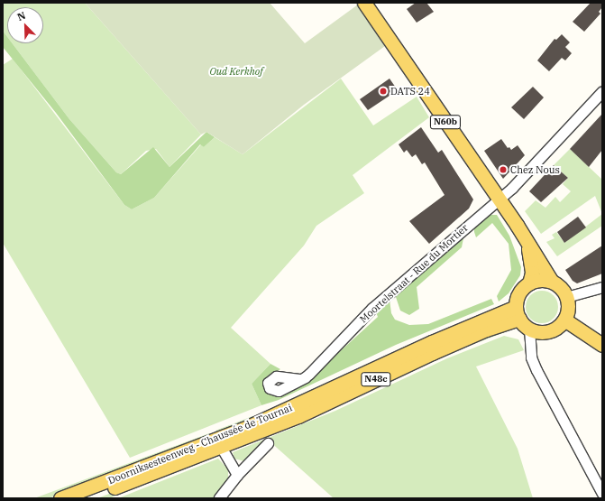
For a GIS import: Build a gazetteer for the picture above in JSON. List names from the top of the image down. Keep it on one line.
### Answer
{"streets":{"main road":["N60b","N48c","Doorniksesteenweg - Chaussée de Tournai"],"street":["Moortelstraat - Rue du Mortier"]},"crossings":[["N60b","Moortelstraat - Rue du Mortier"],["N60b","Doorniksesteenweg - Chaussée de Tournai"]],"parks":["Oud Kerkhof"],"places":["DATS 24","Chez Nous"],"north":"top left"}
